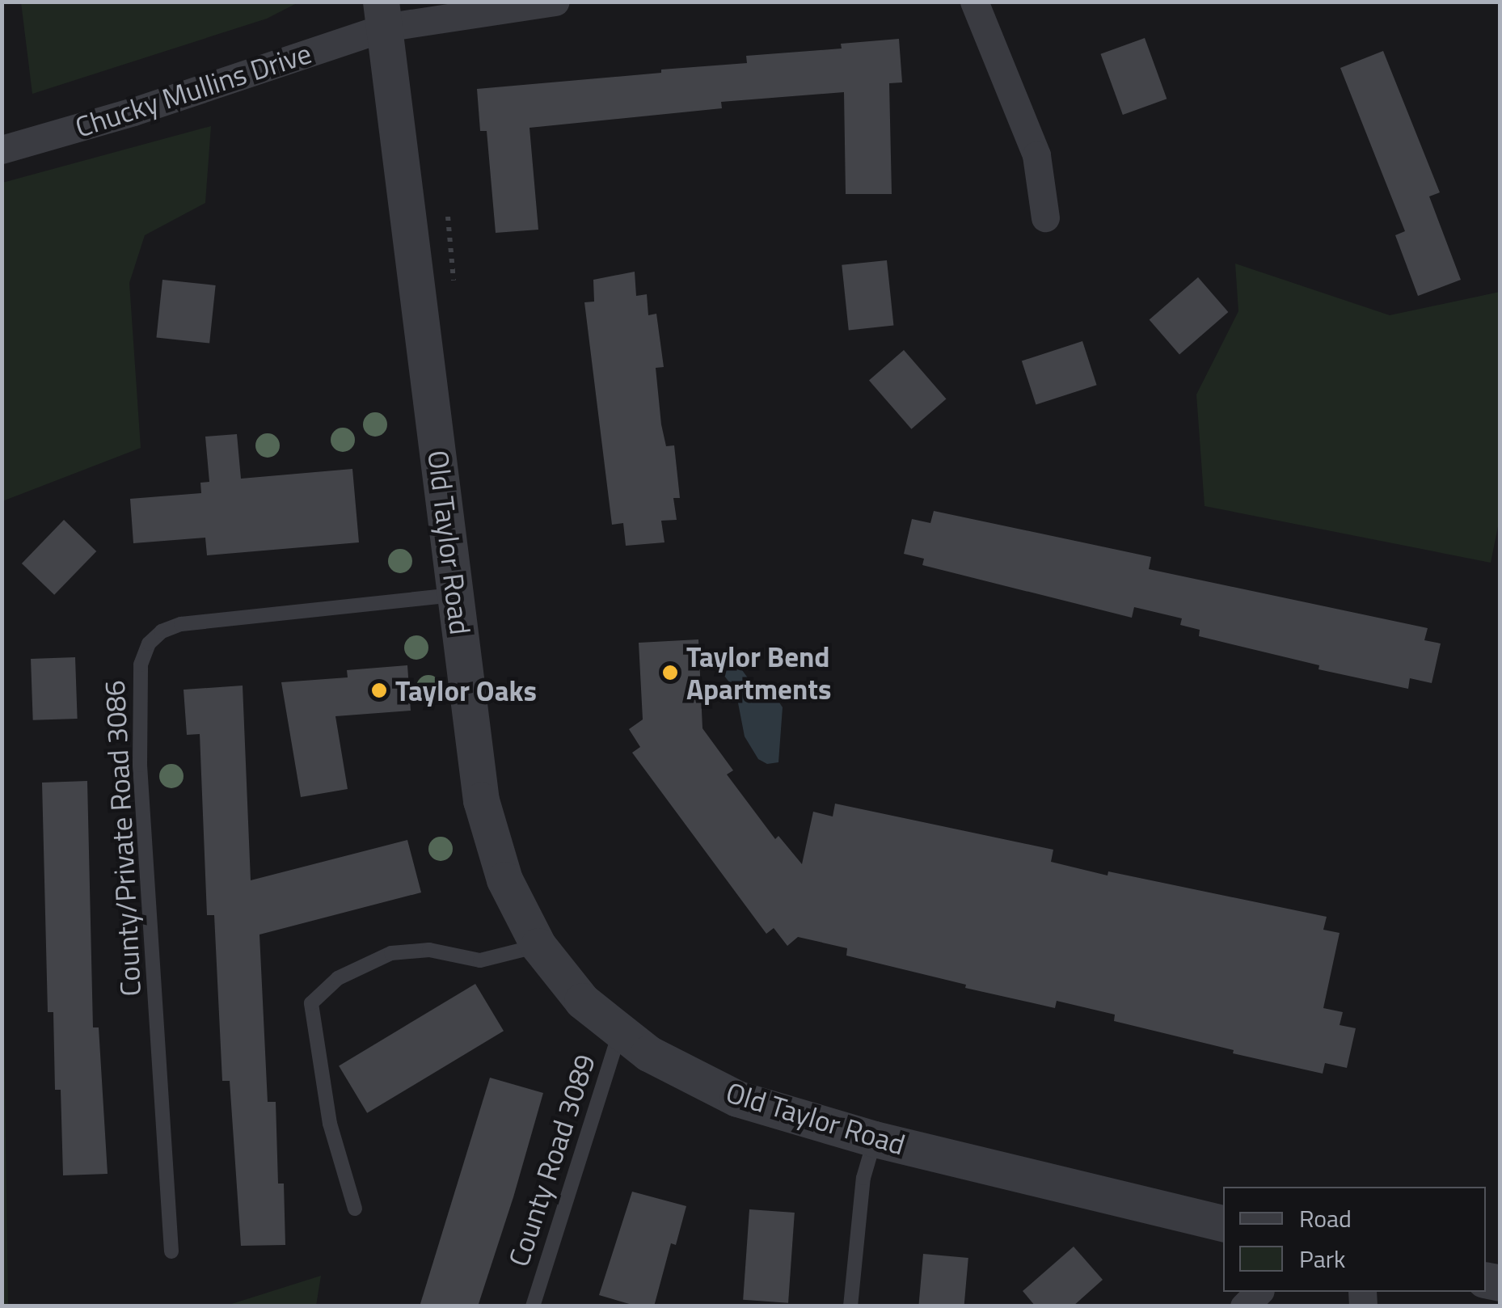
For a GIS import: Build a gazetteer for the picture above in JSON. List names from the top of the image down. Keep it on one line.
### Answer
{"streets":{"street":["Chucky Mullins Drive","Old Taylor Road"],"lane":["County/Private Road 3086","County Road 3089"]},"crossings":[["Chucky Mullins Drive","Old Taylor Road"],["Old Taylor Road","County/Private Road 3086"],["Old Taylor Road","County Road 3089"]],"places":["Taylor Bend Apartments","Taylor Oaks"],"legend":["Road","Park"]}
